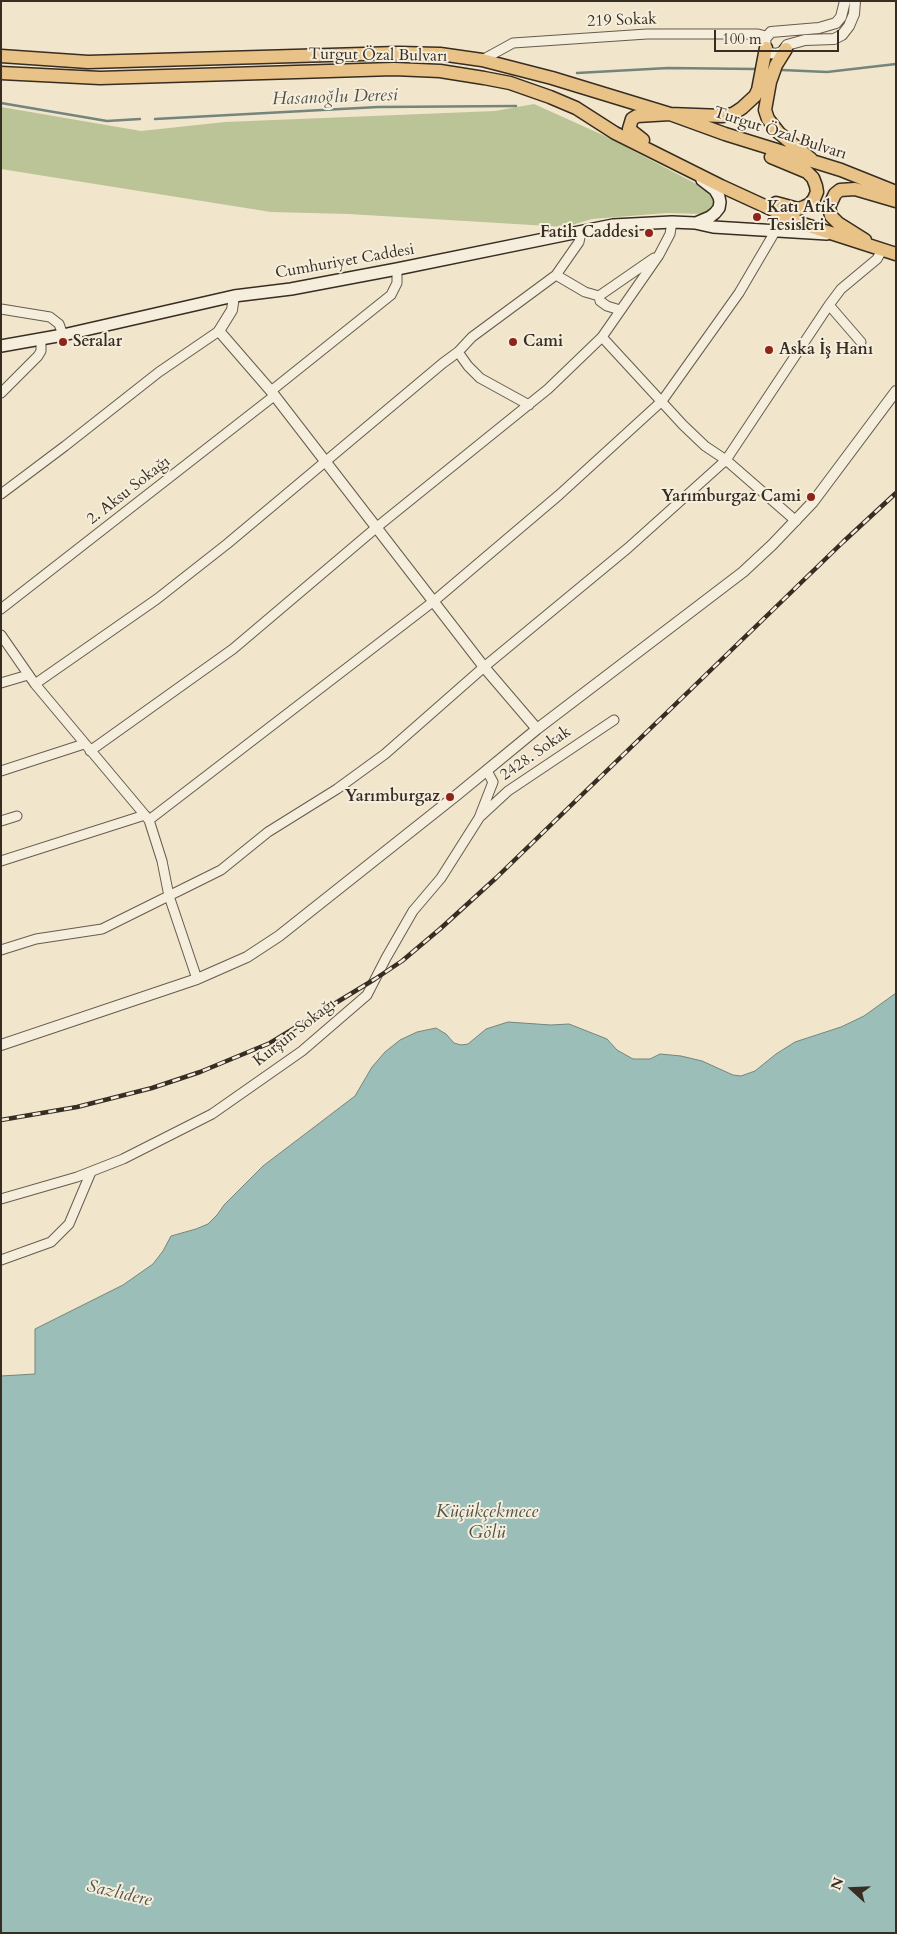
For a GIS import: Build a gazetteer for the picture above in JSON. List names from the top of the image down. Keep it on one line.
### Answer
{"streets":{"main road":["Turgut Özal Bulvarı","Cumhuriyet Caddesi"],"street":["219 Sokak","2. Aksu Sokağı","2428. Sokak","Kurşun Sokağı"]},"crossings":[["219 Sokak","Turgut Özal Bulvarı"],["Turgut Özal Bulvarı","Cumhuriyet Caddesi"],["Cumhuriyet Caddesi","2. Aksu Sokağı"],["2428. Sokak","Kurşun Sokağı"]],"water":["Hasanoğlu Deresi","Küçükçekmece Gölü","Sazlıdere"],"places":["Katı Atık Tesisleri","Fatih Caddesi","Seralar","Cami","Aska İş Hanı","Yarımburgaz Cami","Yarımburgaz"],"scale_bar":"100 m","north":"left"}
